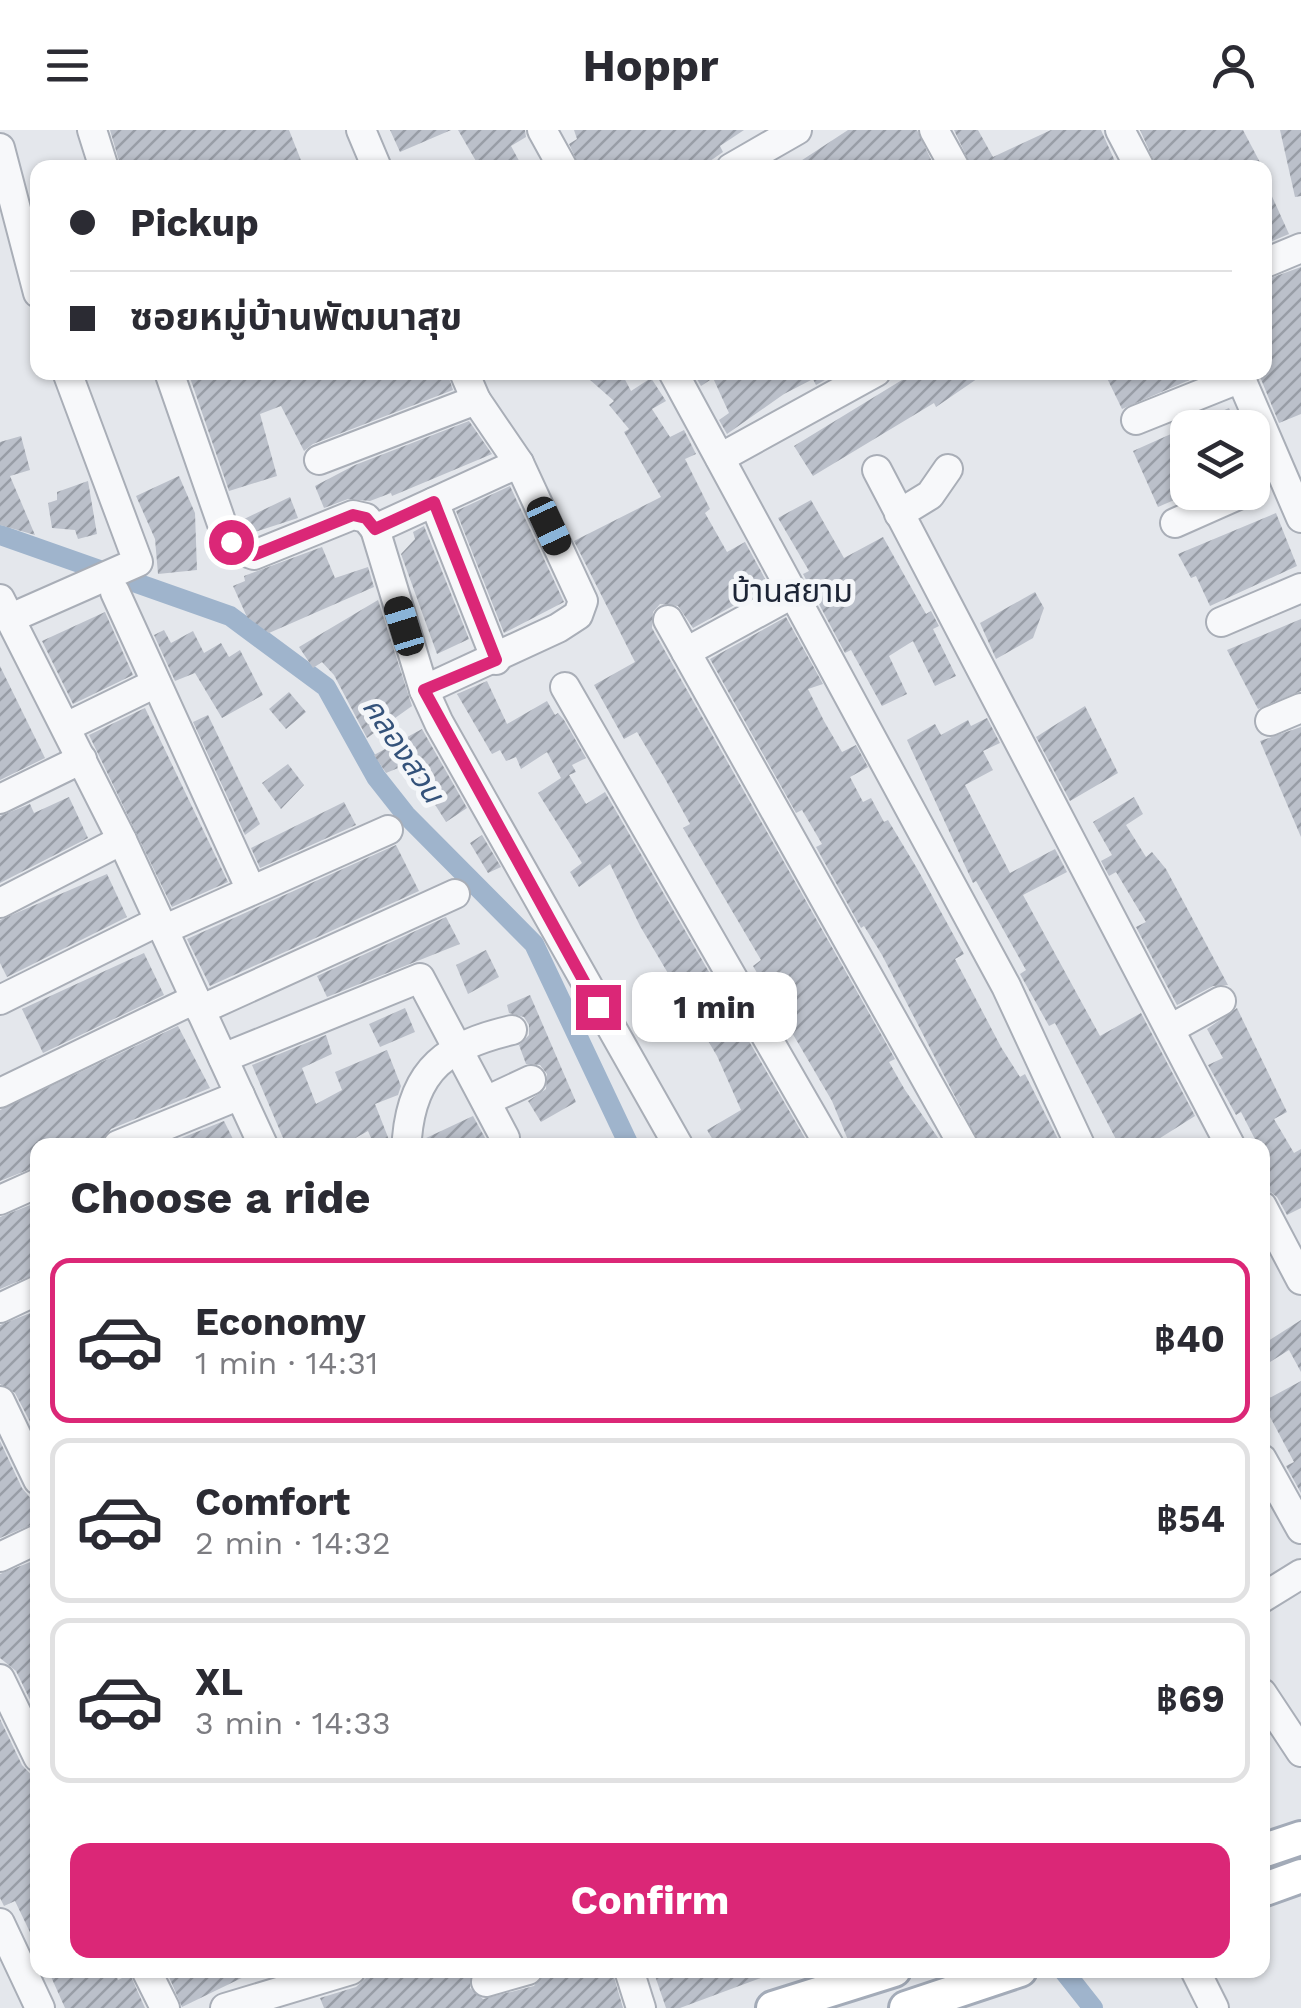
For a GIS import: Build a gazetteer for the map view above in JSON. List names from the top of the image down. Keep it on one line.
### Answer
{"districts":["บ้านสยาม"],"water":["คลองสวน"],"page":{"header":"Hoppr","banner":["Pickup","ซอยหมู่บ้านพัฒนาสุข"],"bubble":"1 min","heading":"Choose a ride","list":[{"name":"Economy","note":"1 min · 14:31","value":"฿40"},{"name":"Comfort","note":"2 min · 14:32","value":"฿54"},{"name":"XL","note":"3 min · 14:33","value":"฿69"}],"buttons":"Confirm"}}
